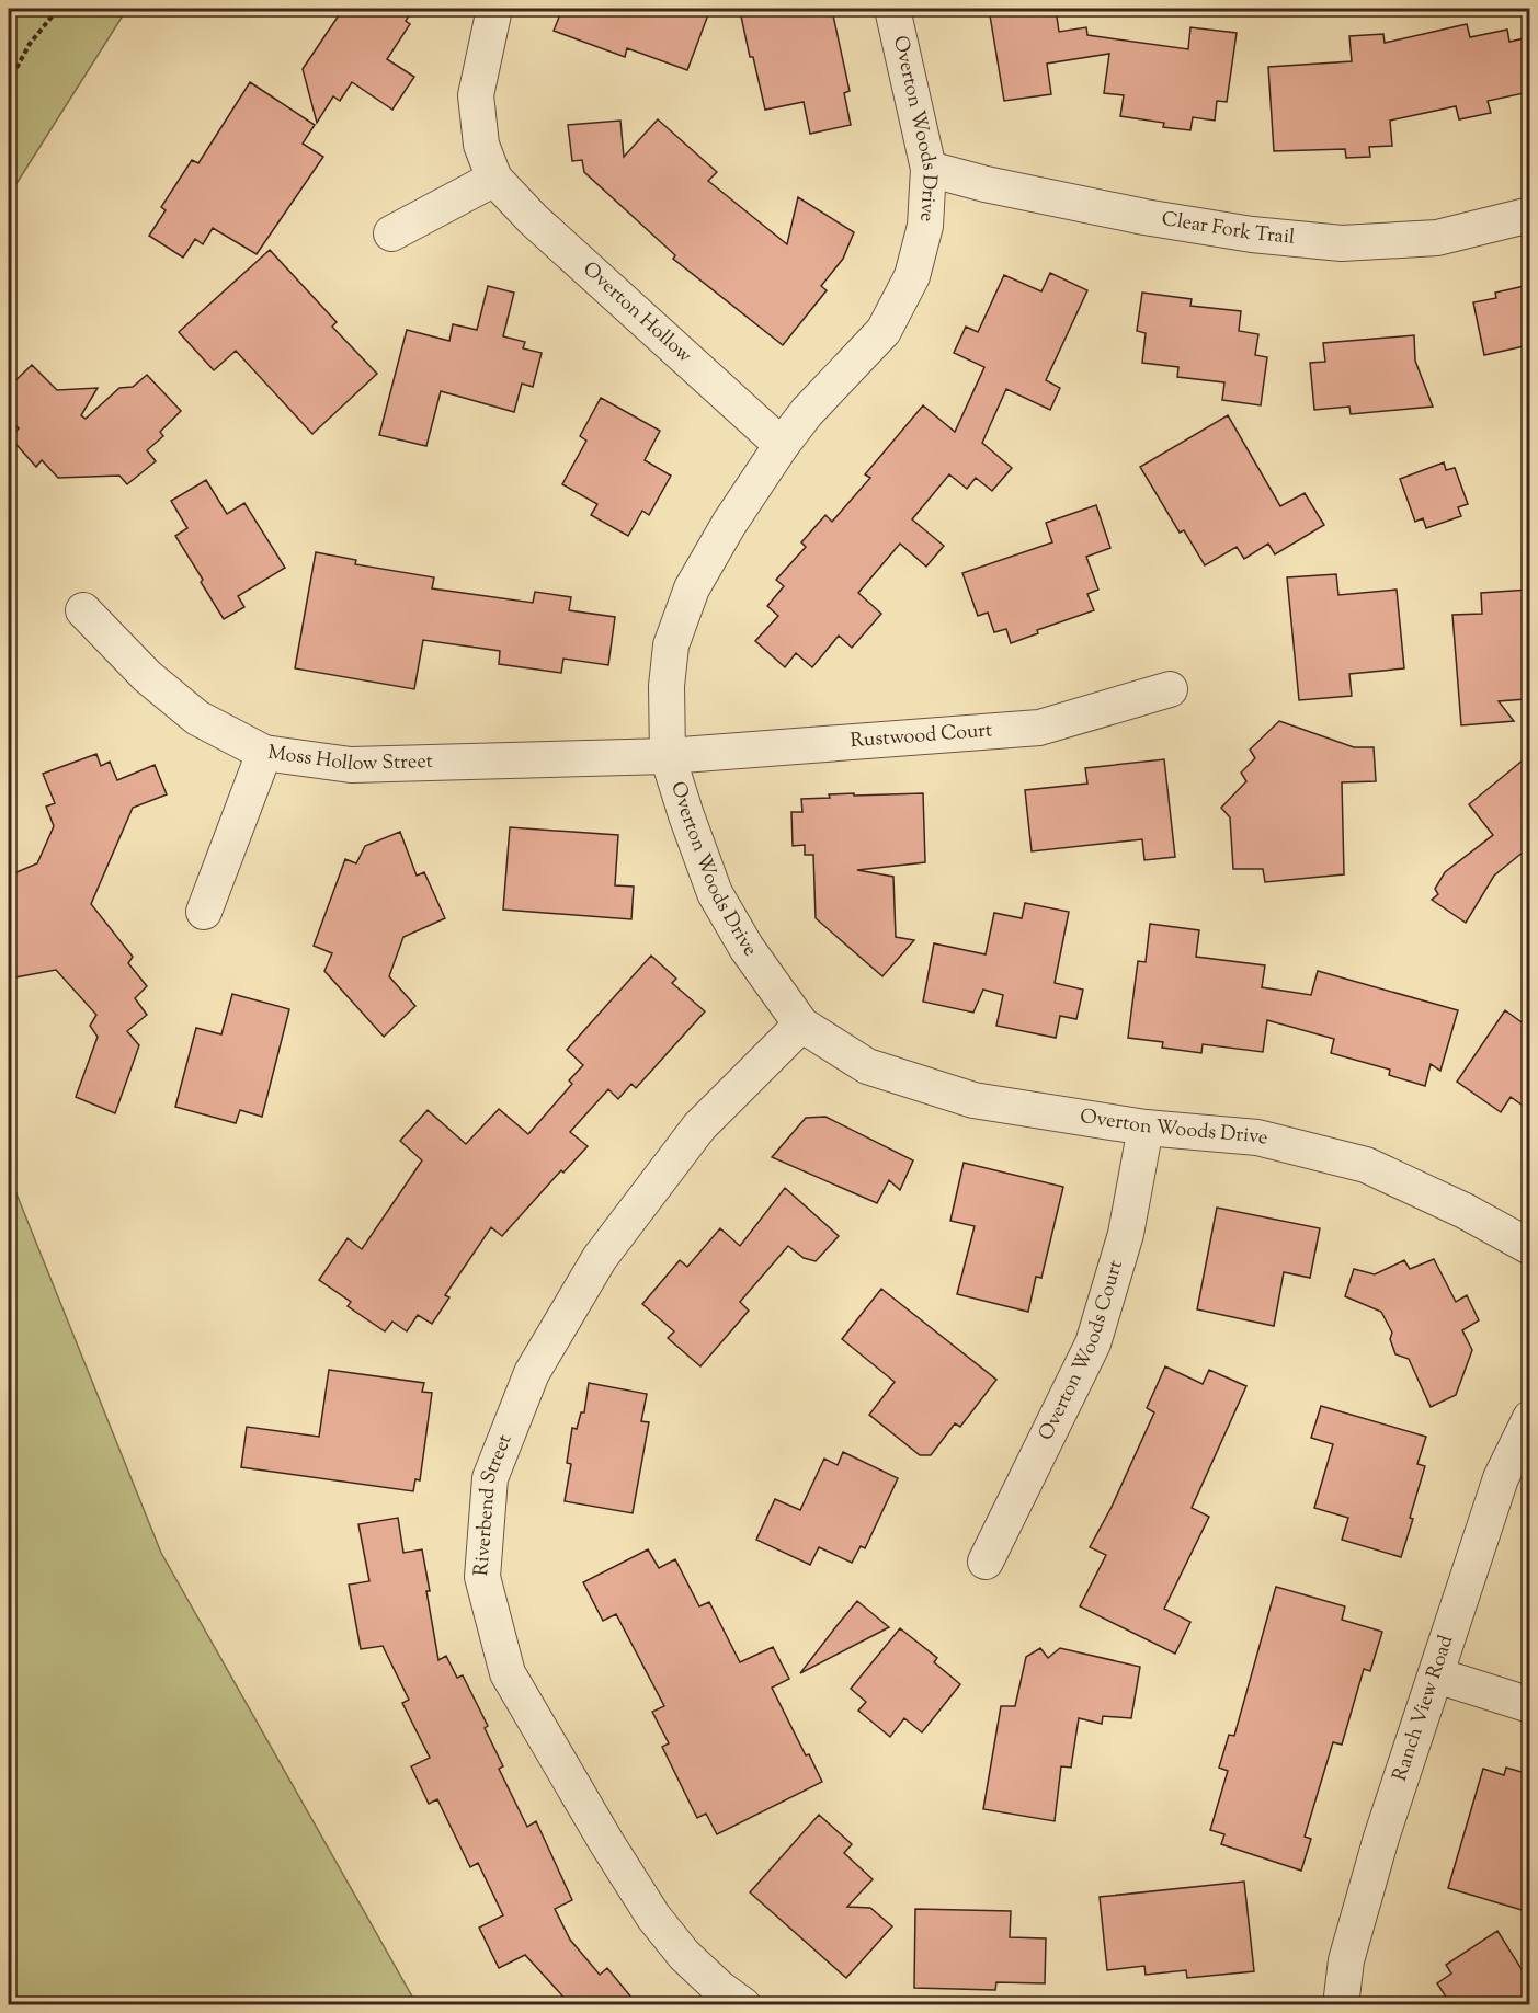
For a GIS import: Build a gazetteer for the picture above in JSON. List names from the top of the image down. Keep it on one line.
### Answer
{"streets":{"street":["Overton Woods Drive","Clear Fork Trail","Overton Hollow","Rustwood Court","Moss Hollow Street","Overton Woods Court","Riverbend Street","Ranch View Road"]},"crossings":[["Overton Woods Drive","Clear Fork Trail"],["Overton Woods Drive","Overton Hollow"],["Overton Woods Drive","Rustwood Court"],["Overton Woods Drive","Moss Hollow Street"],["Overton Woods Drive","Overton Woods Court"],["Overton Woods Drive","Riverbend Street"],["Rustwood Court","Moss Hollow Street"]]}
